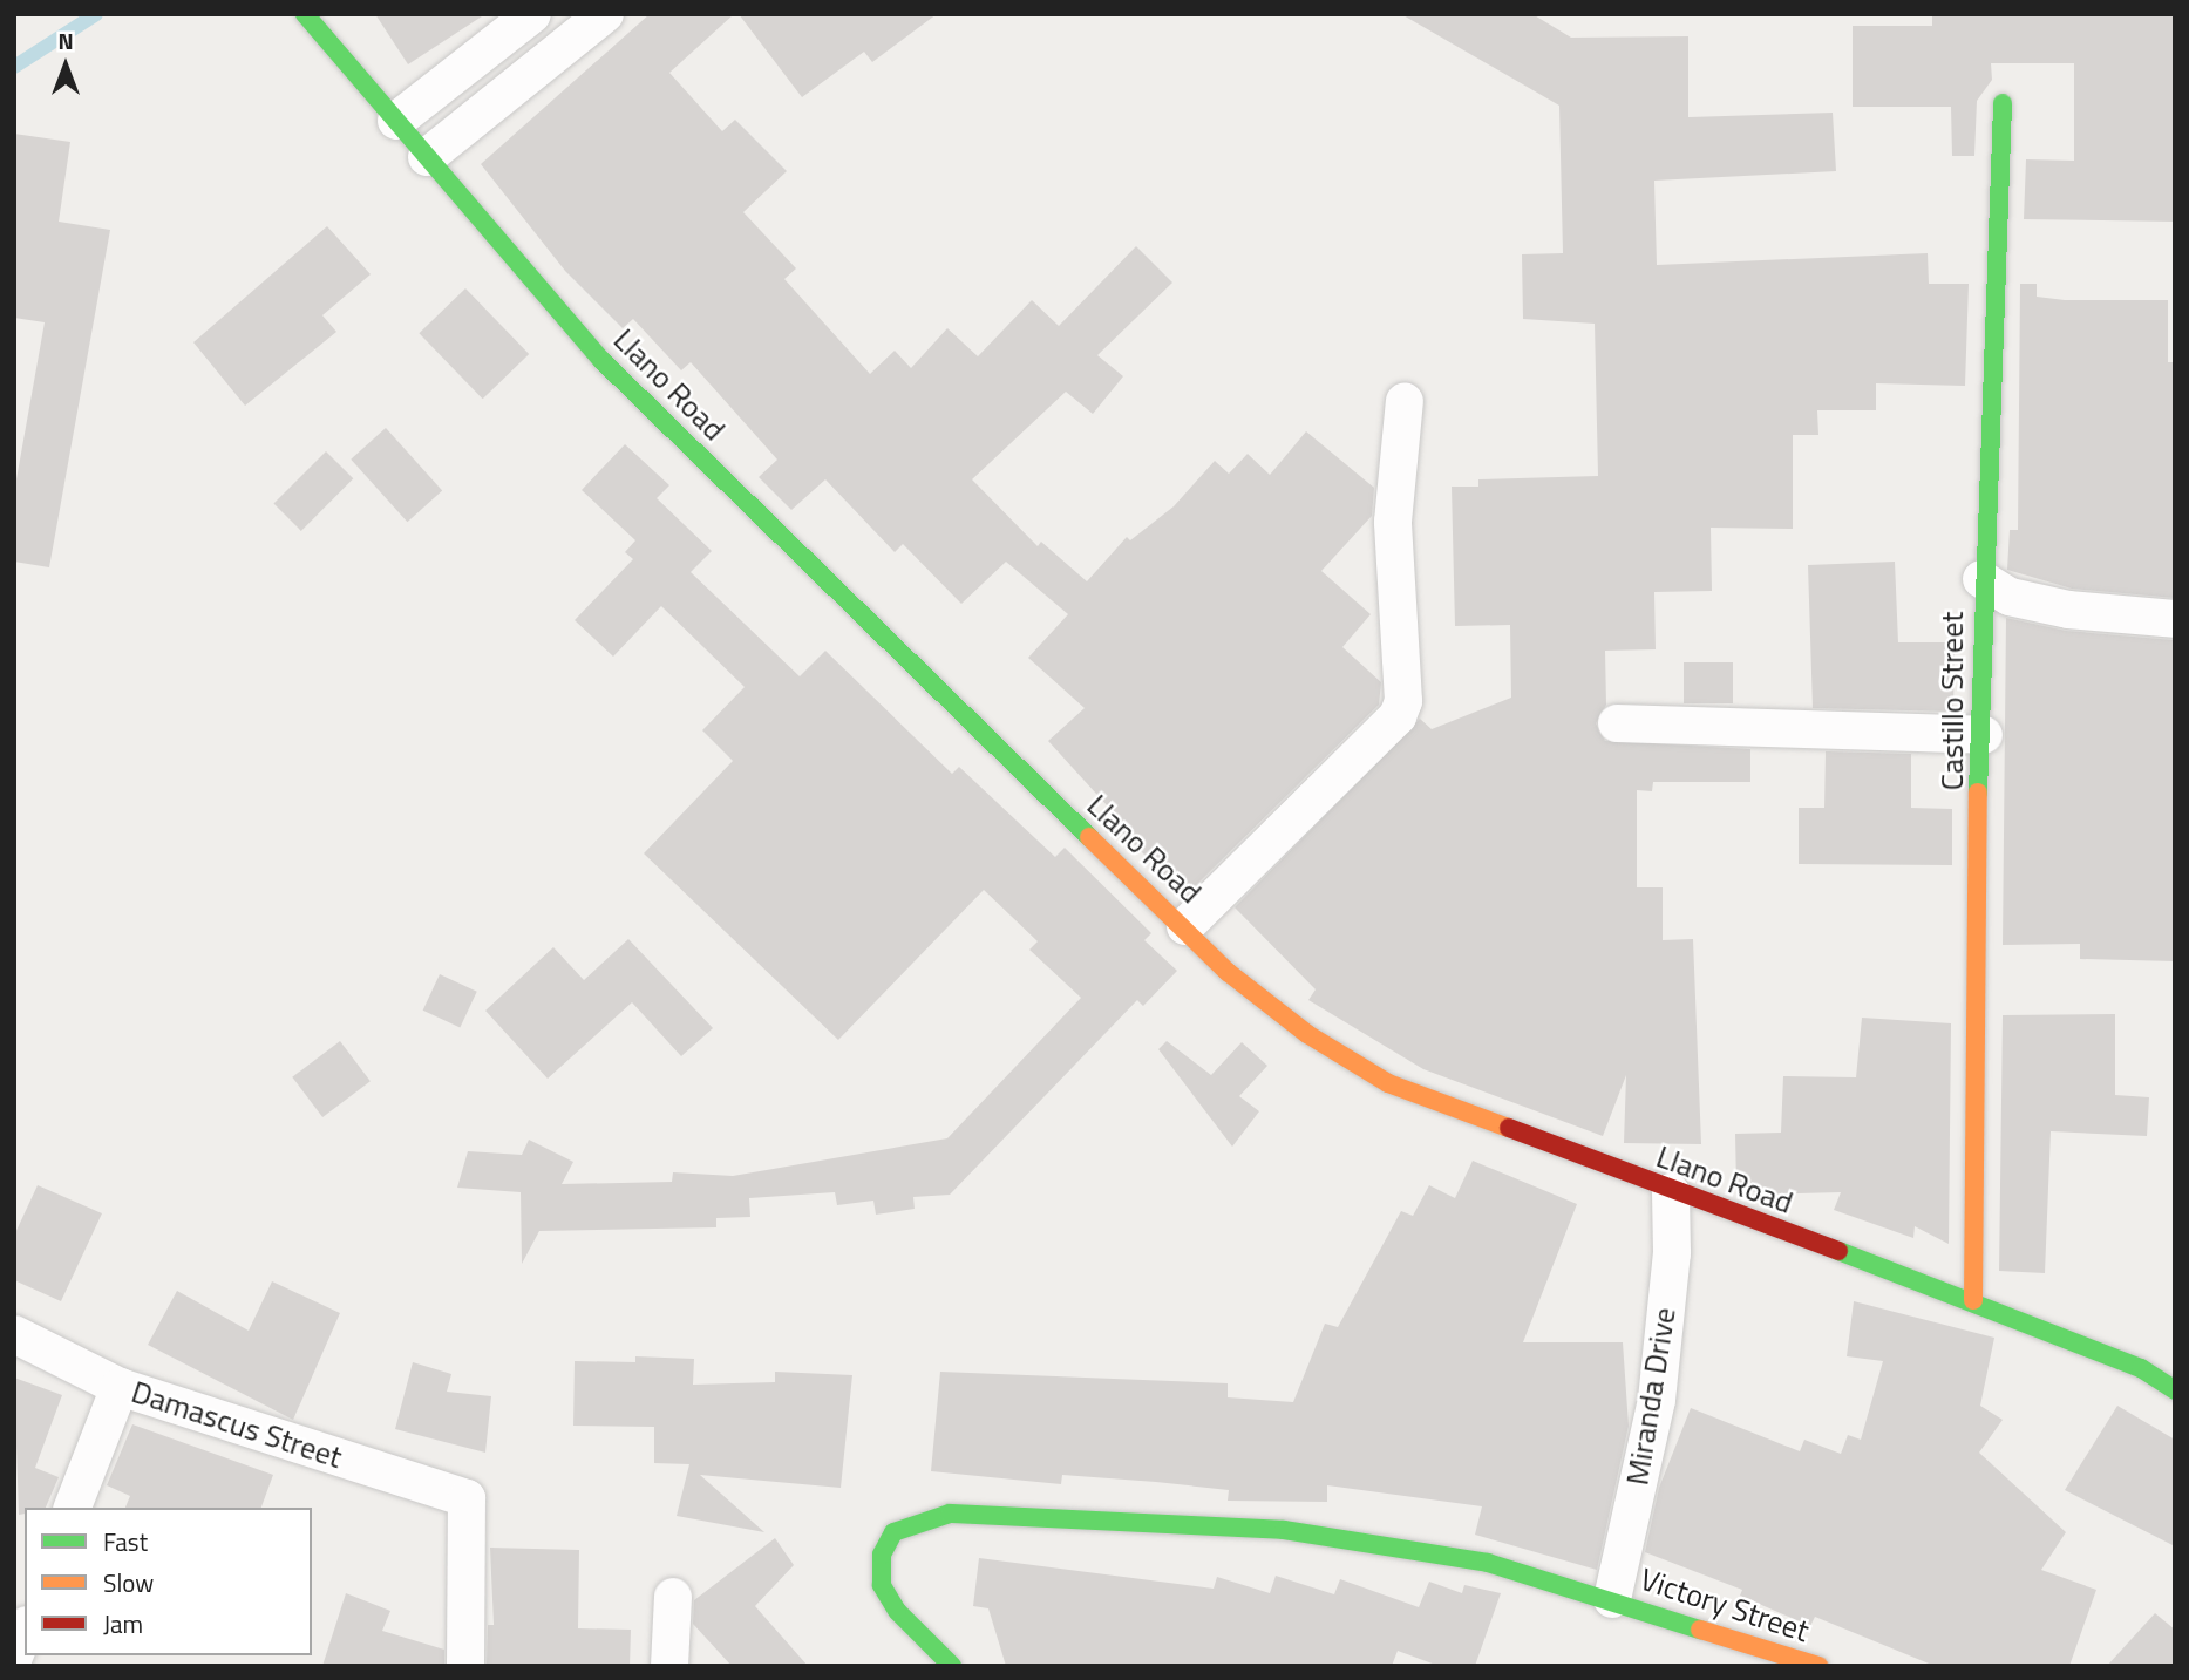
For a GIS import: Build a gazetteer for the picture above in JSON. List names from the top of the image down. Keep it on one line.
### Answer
{"streets":{"main road":["Llano Road","Castillo Street","Victory Street"],"street":["Miranda Drive","Damascus Street"]},"crossings":[["Llano Road","Castillo Street"],["Llano Road","Miranda Drive"],["Miranda Drive","Victory Street"]],"legend":["Fast","Slow","Jam"],"north":"top"}
